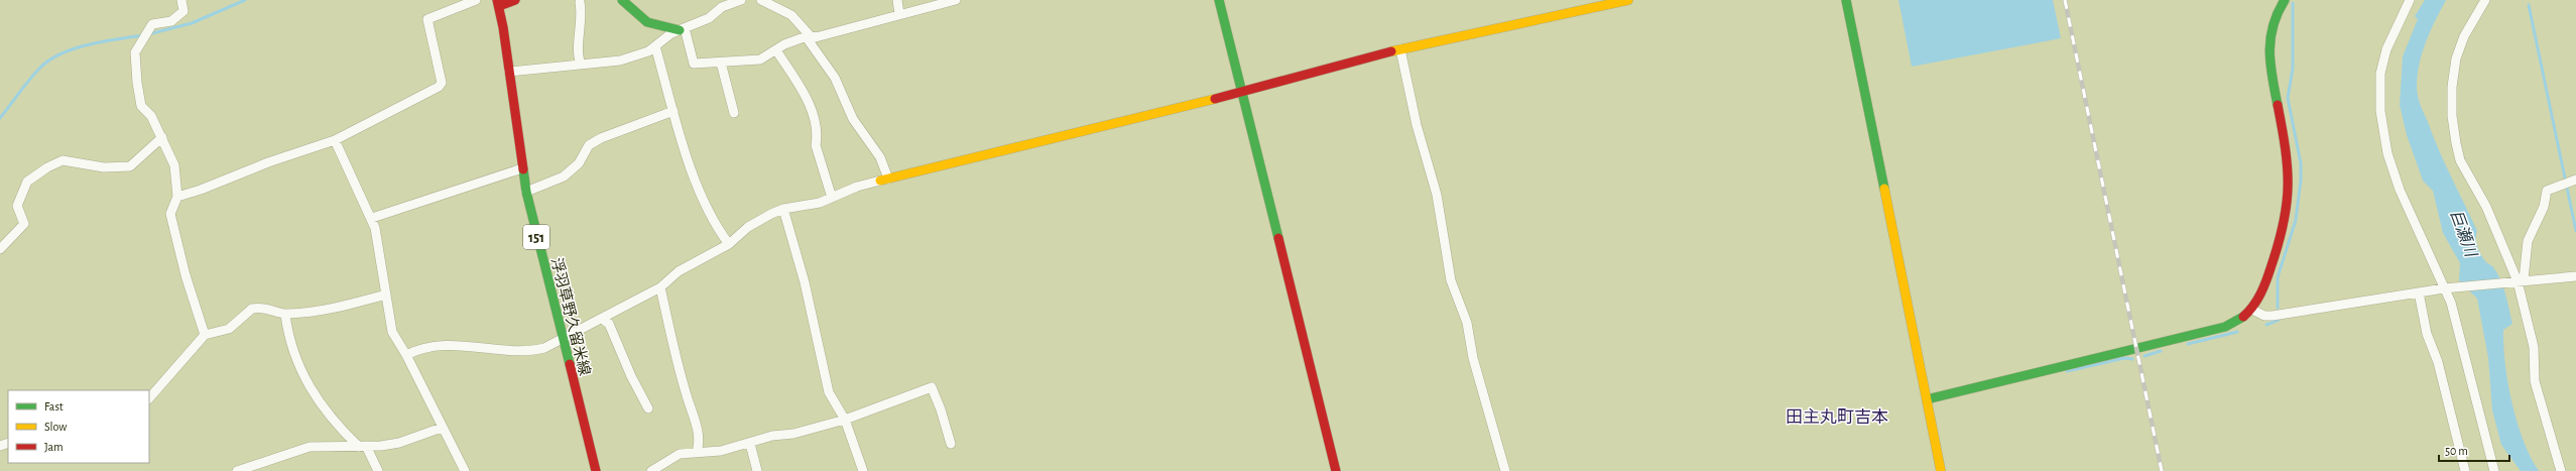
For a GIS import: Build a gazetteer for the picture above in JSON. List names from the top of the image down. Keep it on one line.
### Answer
{"streets":{"street":["151","浮羽草野久留米線"]},"districts":["田主丸町吉本"],"water":["巨瀬川"],"legend":["Fast","Slow","Jam"],"scale_bar":"50 m"}
